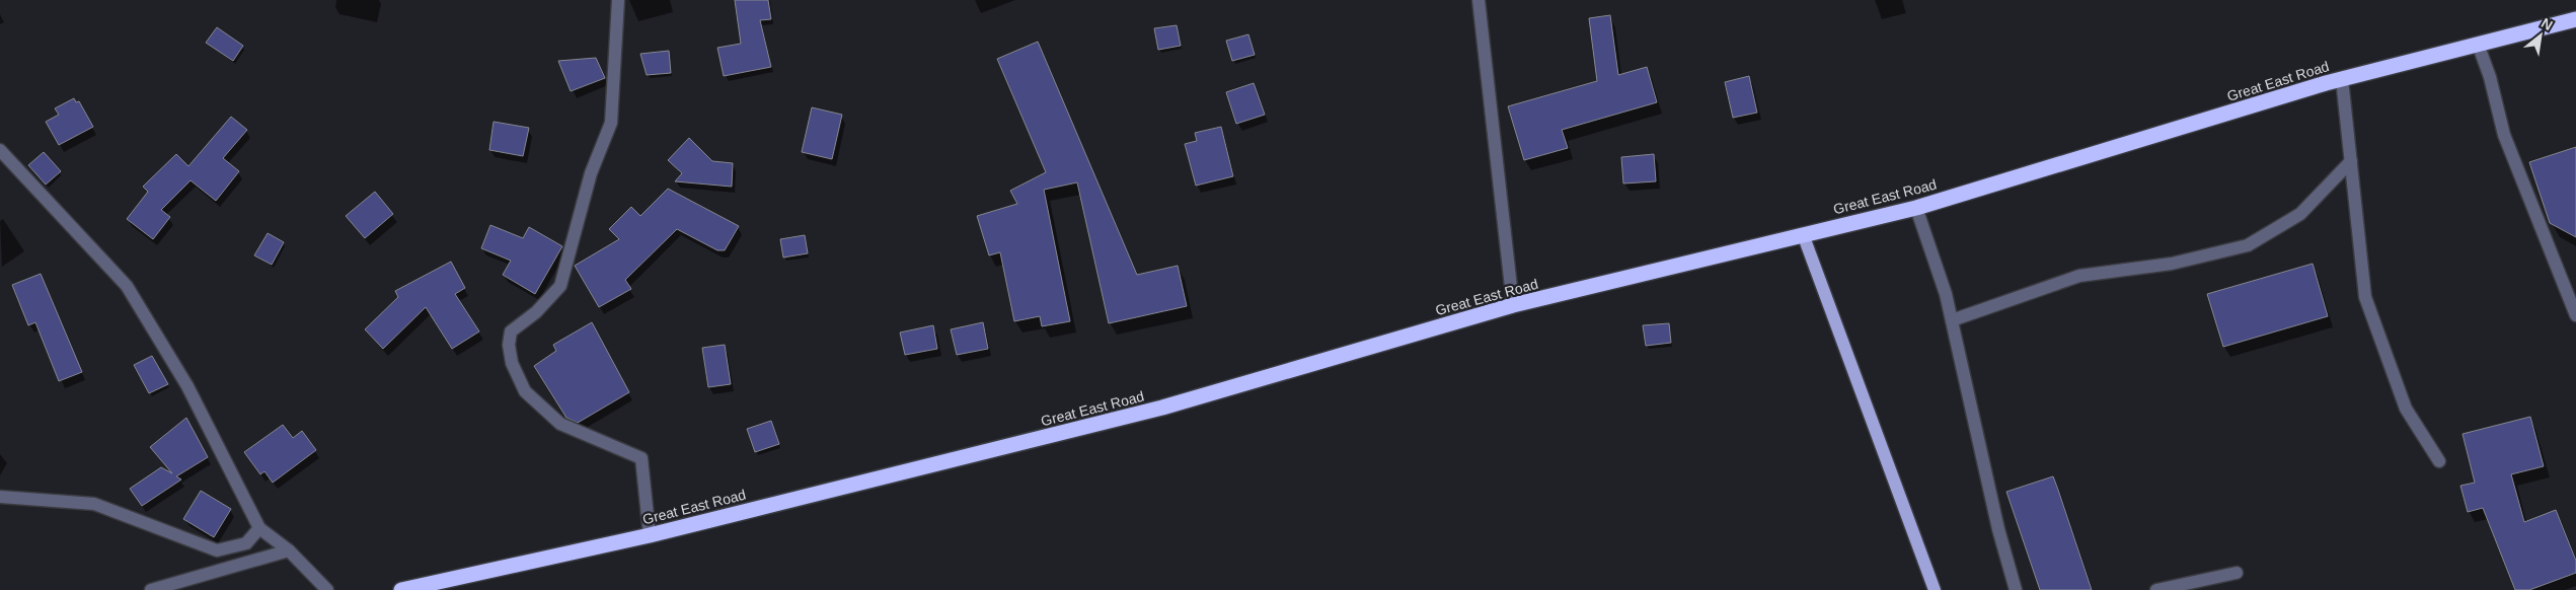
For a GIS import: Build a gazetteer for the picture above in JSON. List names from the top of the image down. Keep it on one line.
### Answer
{"streets":{"highway":["Great East Road"]},"north":"top right"}
